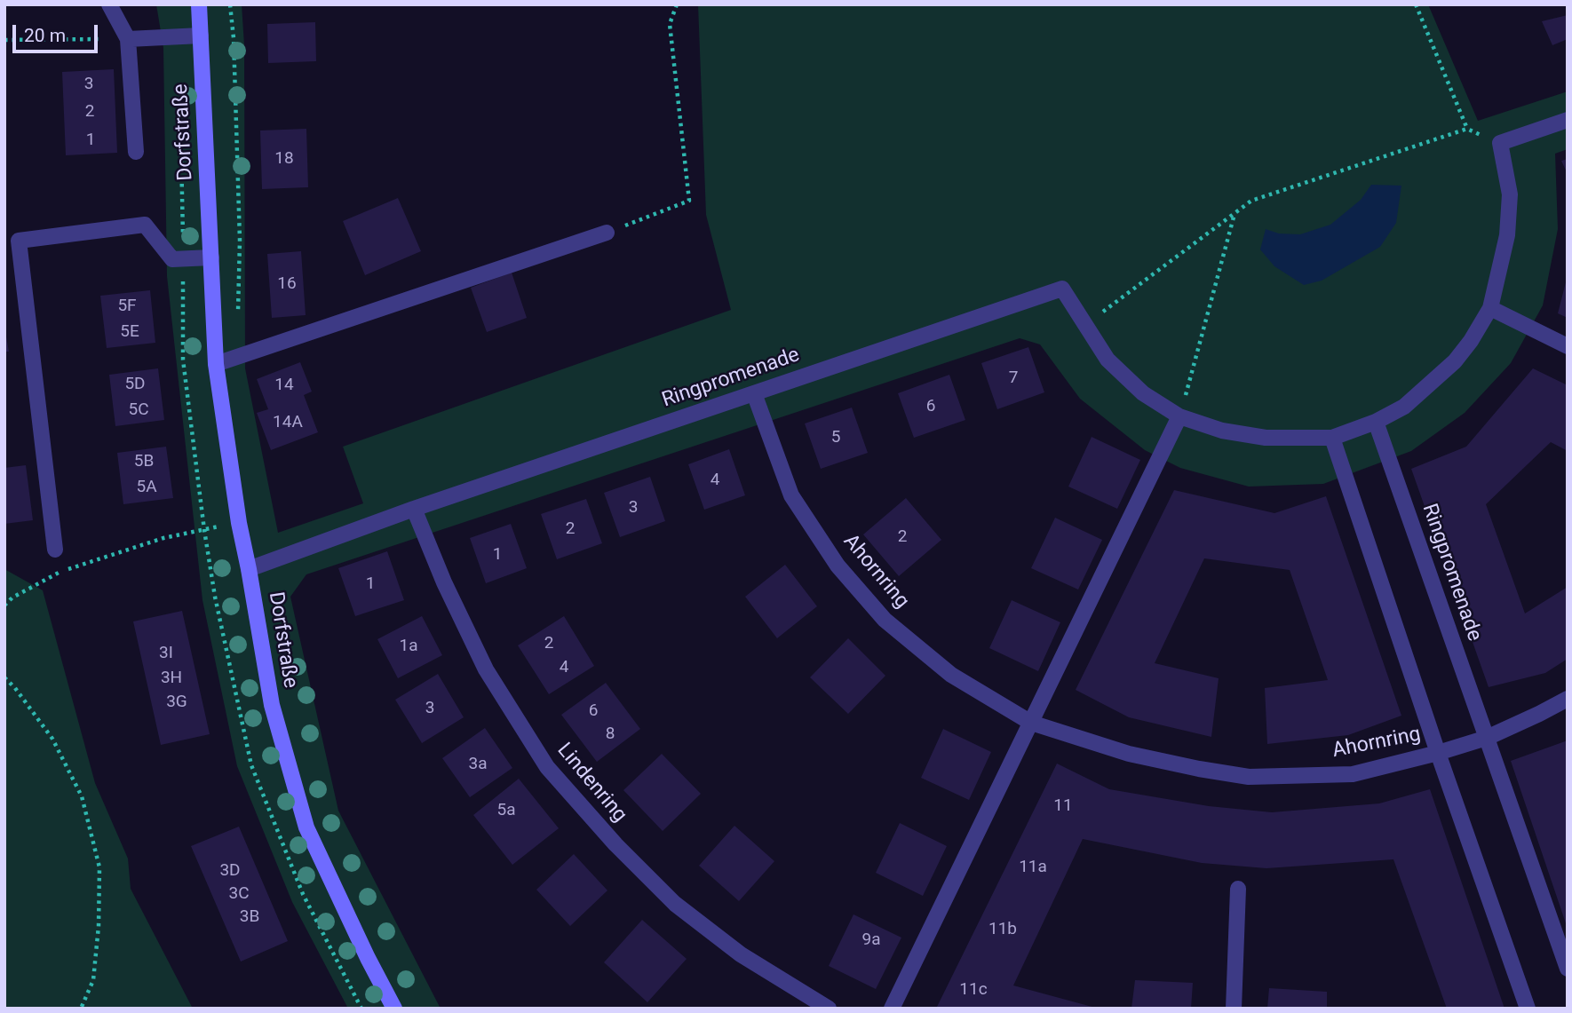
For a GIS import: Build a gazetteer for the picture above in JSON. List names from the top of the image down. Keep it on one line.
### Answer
{"streets":{"main road":["Dorfstraße"],"street":["Ringpromenade","Ahornring","Lindenring"]},"crossings":[["Dorfstraße","Ringpromenade"],["Ringpromenade","Ahornring"],["Ringpromenade","Lindenring"]],"house_numbers":["3","2","1","18","16","5F","5E","7","5D","14","6","5C","14A","5","5B","4","5A","3","2","2","1","1","2","1a","3I","4","3H","3G","3","6","8","3a","11","5a","11a","3D","3C","3B","11b","9a","11c"],"scale_bar":"20 m"}
